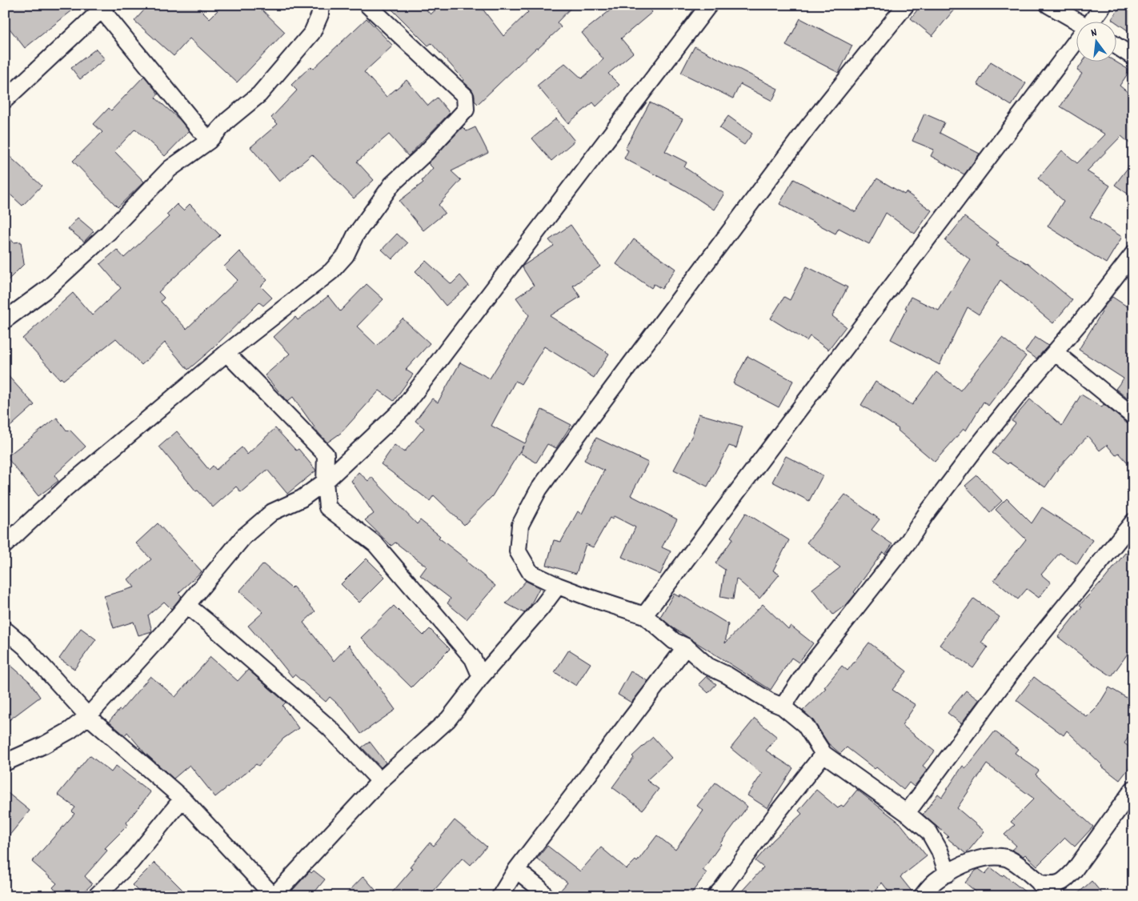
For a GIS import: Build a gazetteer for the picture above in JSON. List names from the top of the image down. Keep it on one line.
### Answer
{"north":"top"}
